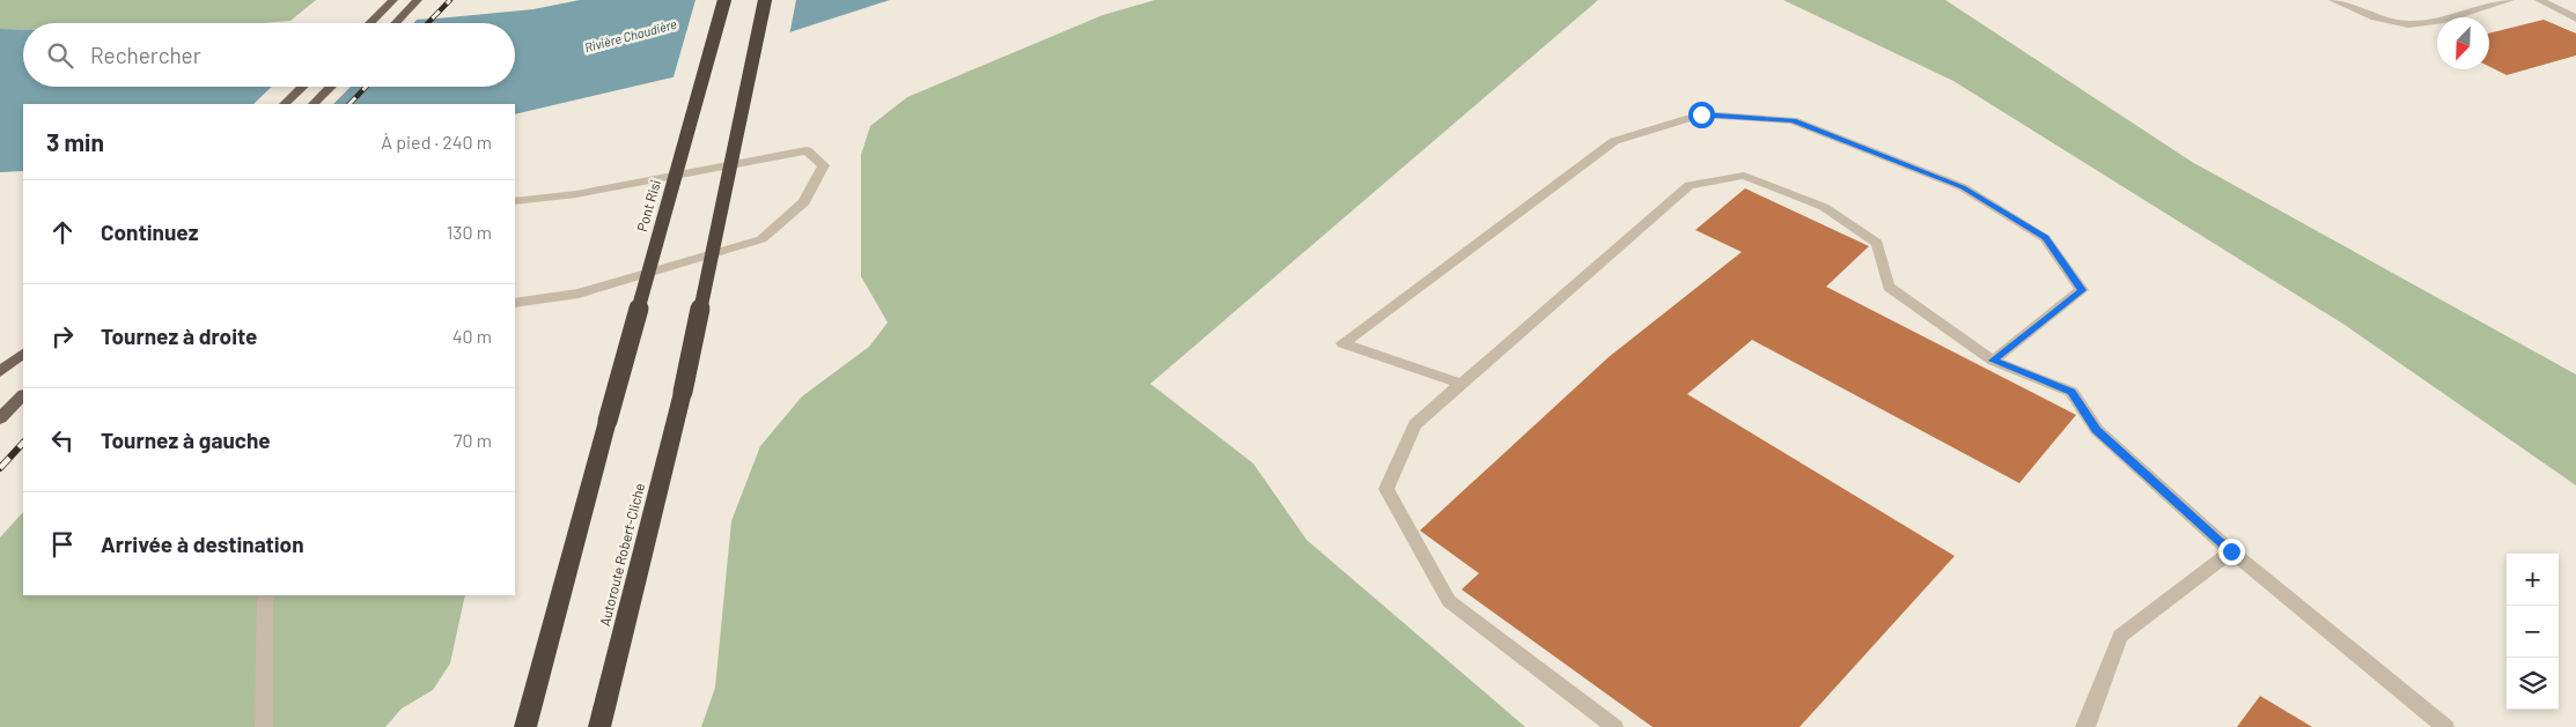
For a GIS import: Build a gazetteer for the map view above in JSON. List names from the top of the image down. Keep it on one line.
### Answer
{"streets":{"highway":["Pont Risi","Autoroute Robert-Cliche"]},"water":["Rivière Chaudière"],"north":"bottom left","page":{"search":"Rechercher","heading":["3 min","À pied · 240 m"],"list":[["Continuez","130 m"],["Tournez à droite","40 m"],["Tournez à gauche","70 m"],"Arrivée à destination"],"map_buttons":["+","−"]}}
